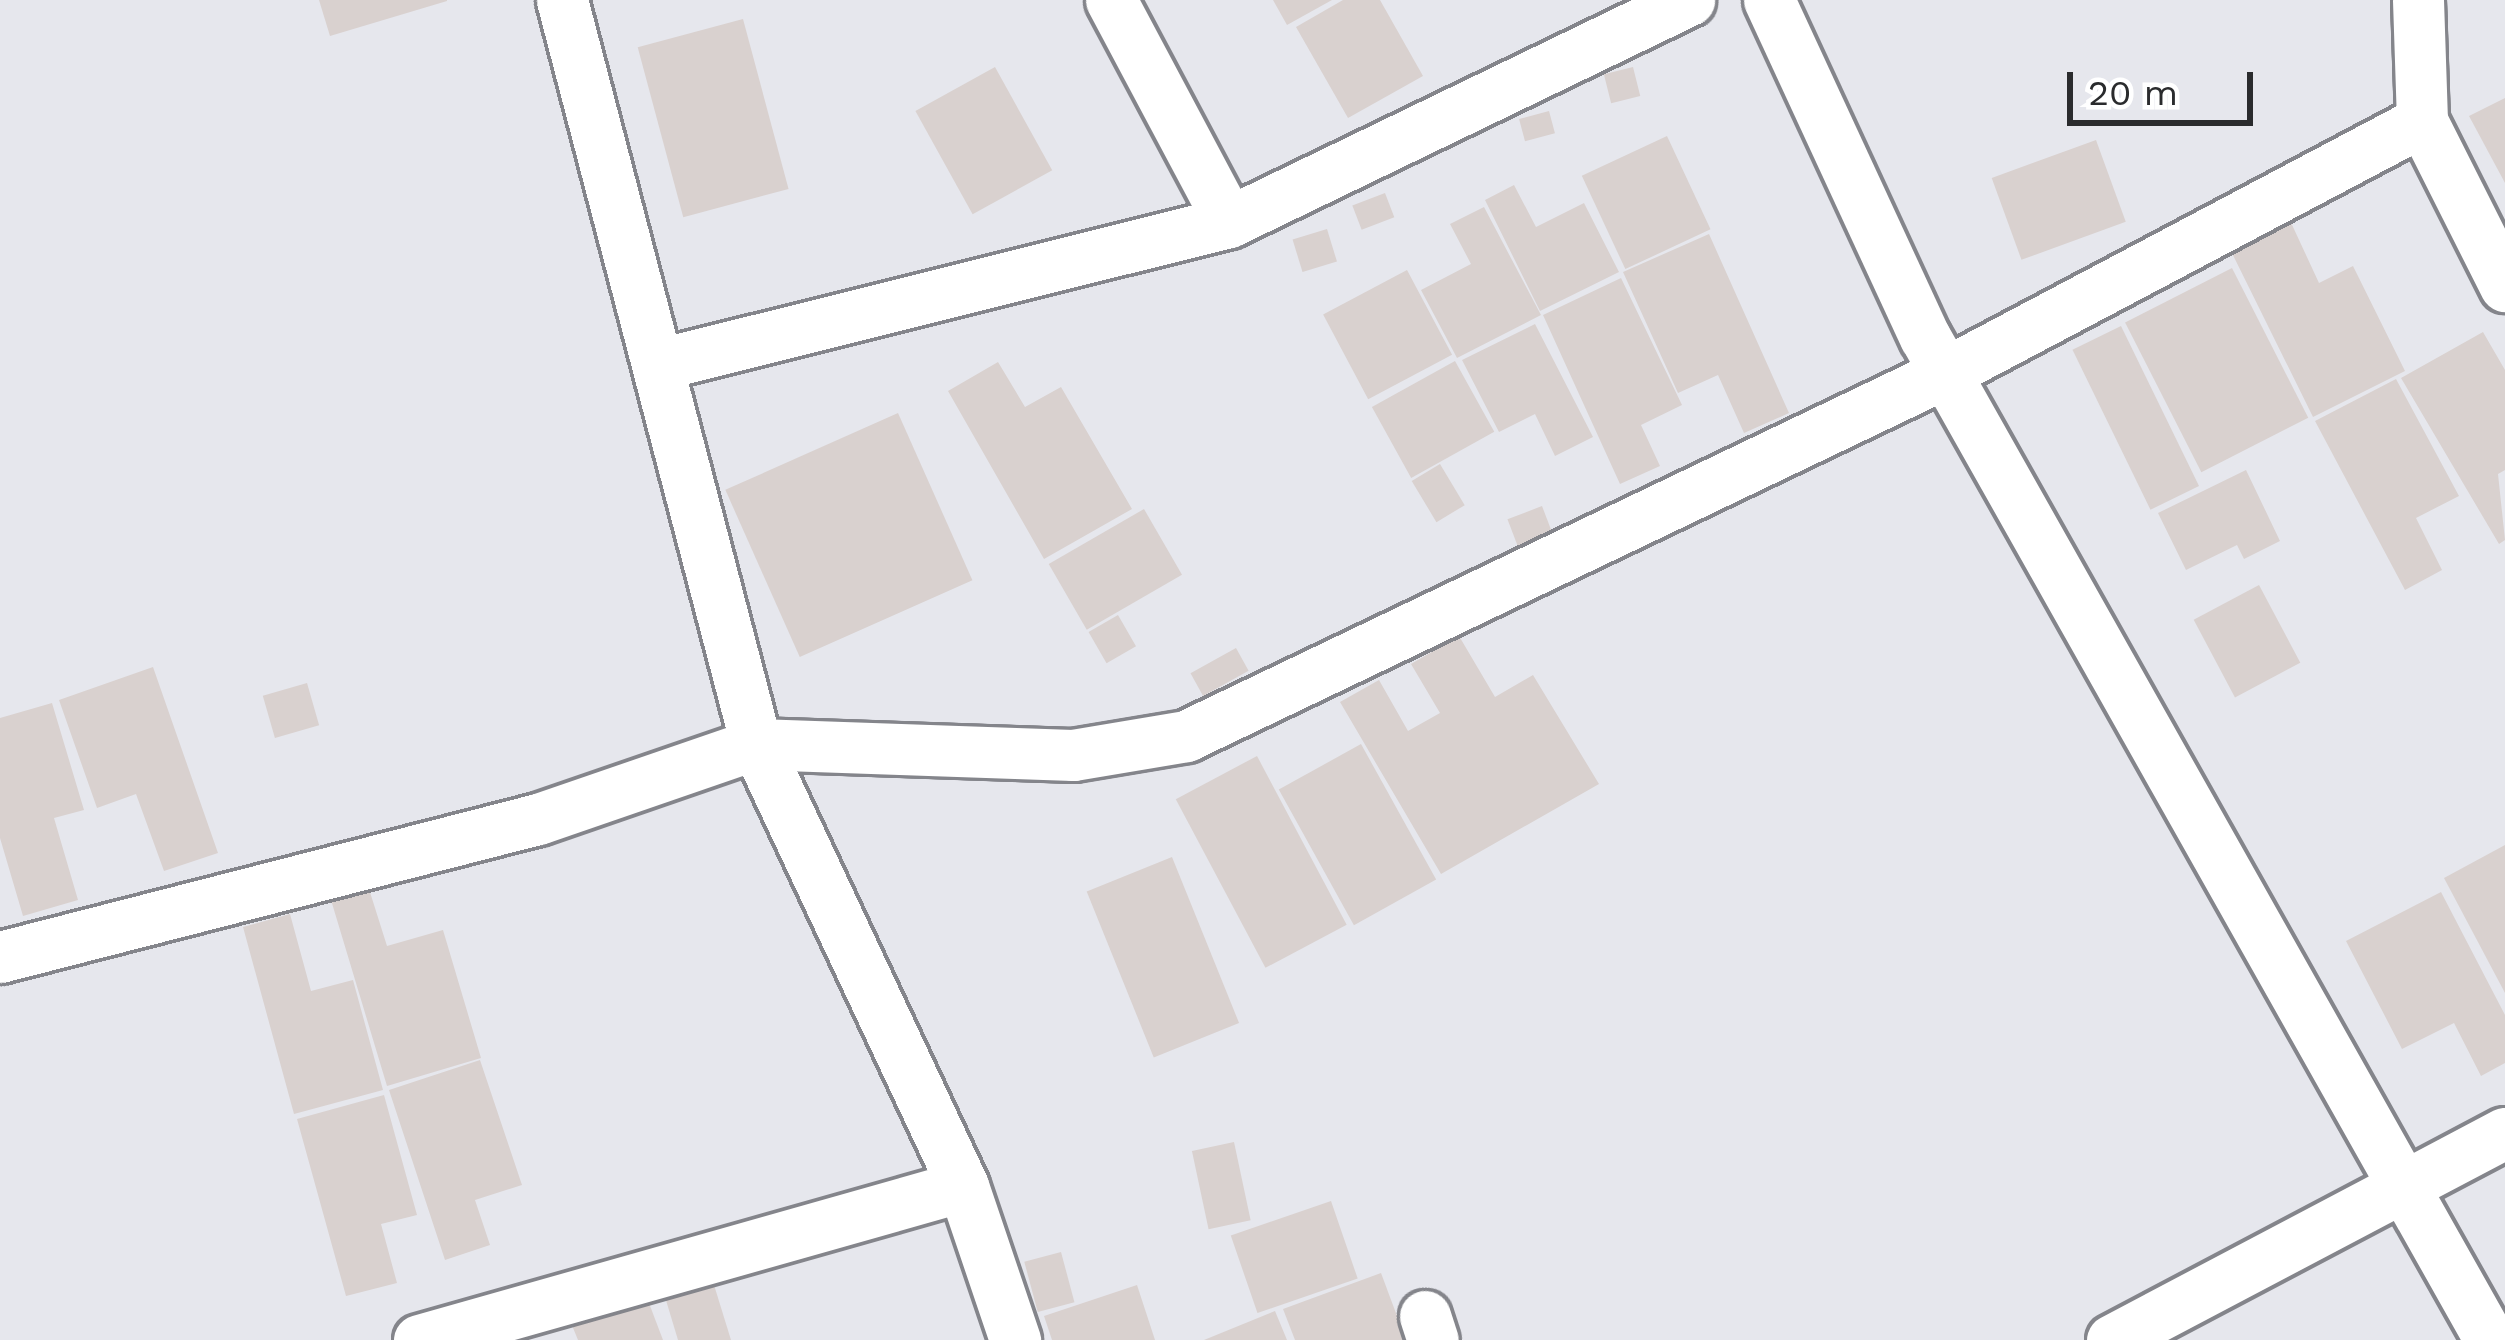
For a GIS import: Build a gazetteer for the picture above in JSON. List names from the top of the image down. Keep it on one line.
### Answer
{"scale_bar":"20 m"}
